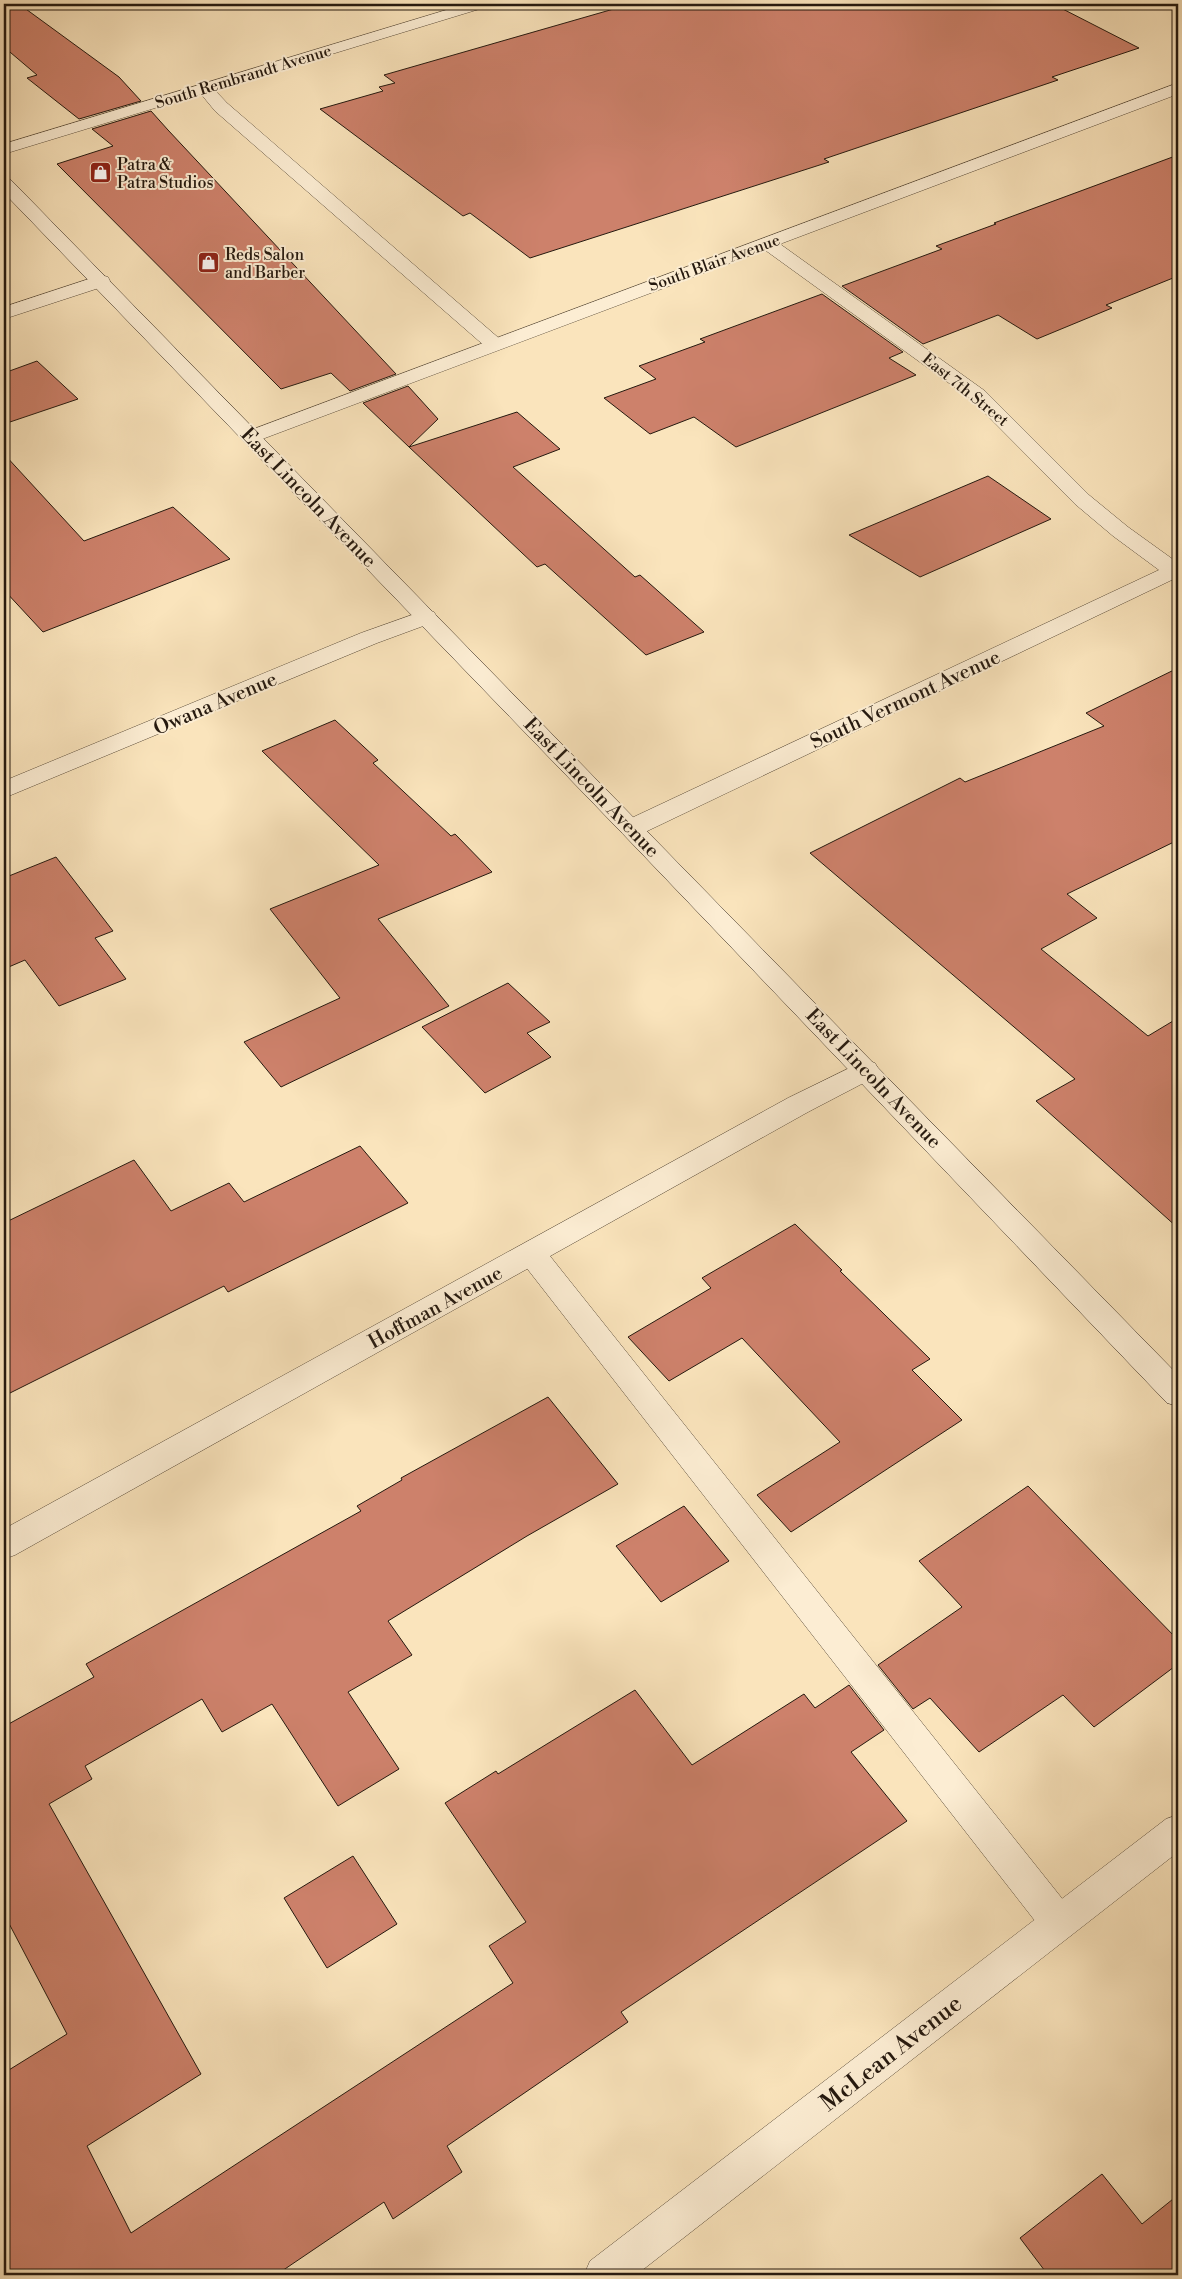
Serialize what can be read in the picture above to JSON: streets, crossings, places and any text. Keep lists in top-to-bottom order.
{
  "streets": {
    "street": [
      "South Rembrandt Avenue",
      "South Blair Avenue",
      "East 7th Street",
      "East Lincoln Avenue",
      "South Vermont Avenue",
      "Owana Avenue",
      "Hoffman Avenue",
      "McLean Avenue"
    ]
  },
  "crossings": [
    ["South Blair Avenue", "East 7th Street"],
    ["South Blair Avenue", "East Lincoln Avenue"],
    ["East 7th Street", "South Vermont Avenue"],
    ["East Lincoln Avenue", "South Vermont Avenue"],
    ["East Lincoln Avenue", "Owana Avenue"],
    ["East Lincoln Avenue", "Hoffman Avenue"]
  ],
  "places": {
    "shop": ["Patra & Patra Studios", "Reds Salon and Barber"]
  }
}
